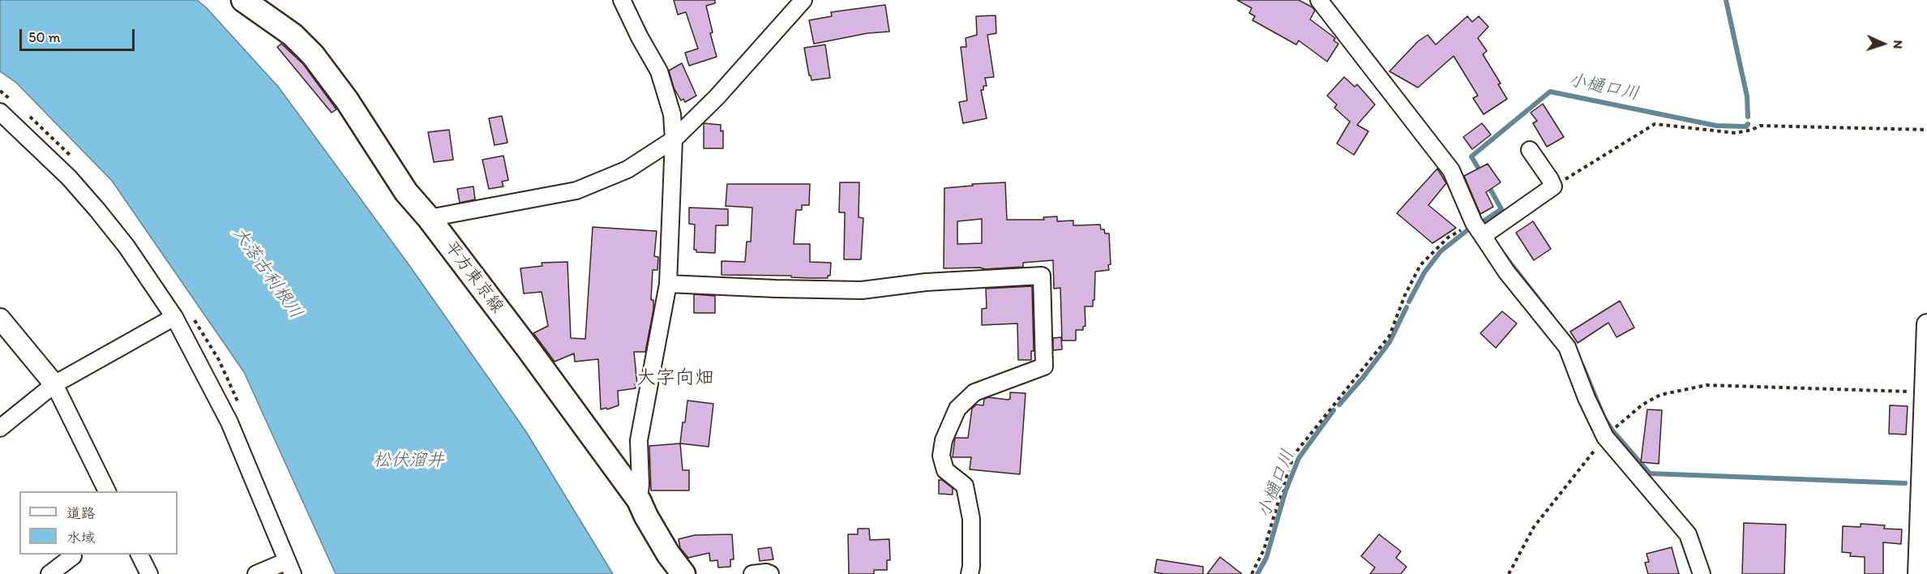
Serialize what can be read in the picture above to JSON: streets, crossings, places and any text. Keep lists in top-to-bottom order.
{
  "streets": {
    "main road": ["平方東京線"]
  },
  "districts": ["大字向畑"],
  "water": ["小樋口川", "大落古利根川", "松伏溜井"],
  "legend": ["道路", "水域"],
  "scale_bar": "50 m",
  "north": "right"
}
